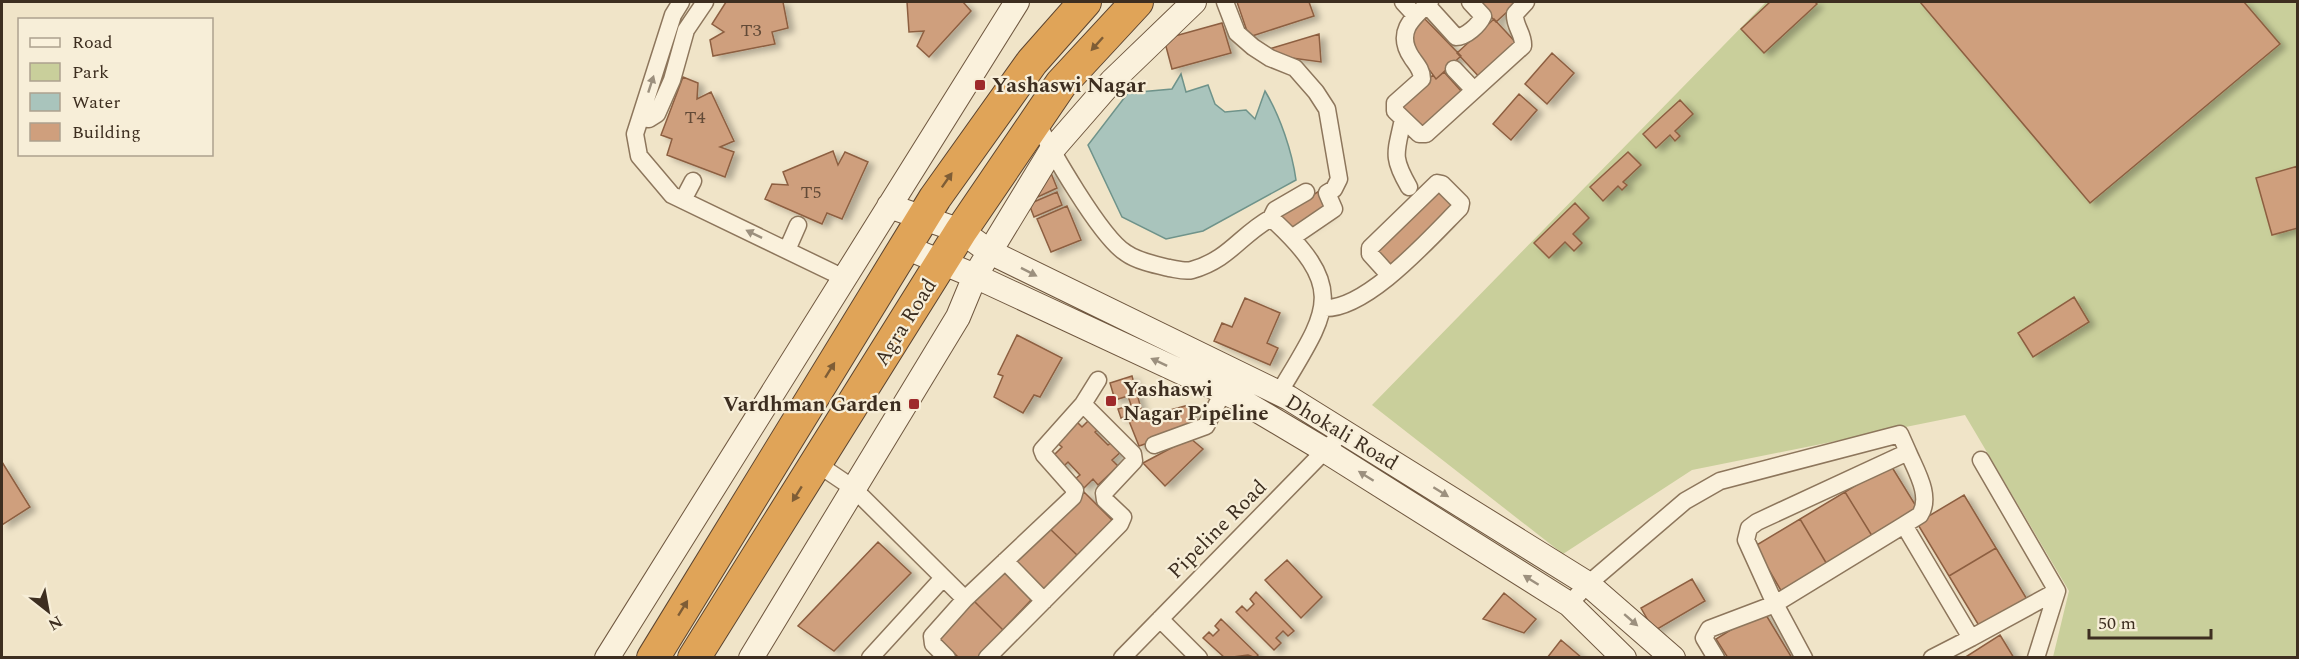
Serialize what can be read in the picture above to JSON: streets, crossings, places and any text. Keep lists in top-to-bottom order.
{
  "streets": {
    "highway": ["Agra Road"],
    "street": ["Dhokali Road", "Pipeline Road"]
  },
  "crossings": [
    ["Agra Road", "Dhokali Road"],
    ["Dhokali Road", "Pipeline Road"]
  ],
  "places": {
    "transit": ["Yashaswi Nagar", "Yashaswi Nagar Pipeline", "Vardhman Garden"]
  },
  "house_numbers": ["T3", "T4", "T5"],
  "legend": [
    "Road",
    "Park",
    "Water",
    "Building"
  ],
  "scale_bar": "50 m",
  "north": "bottom right"
}
